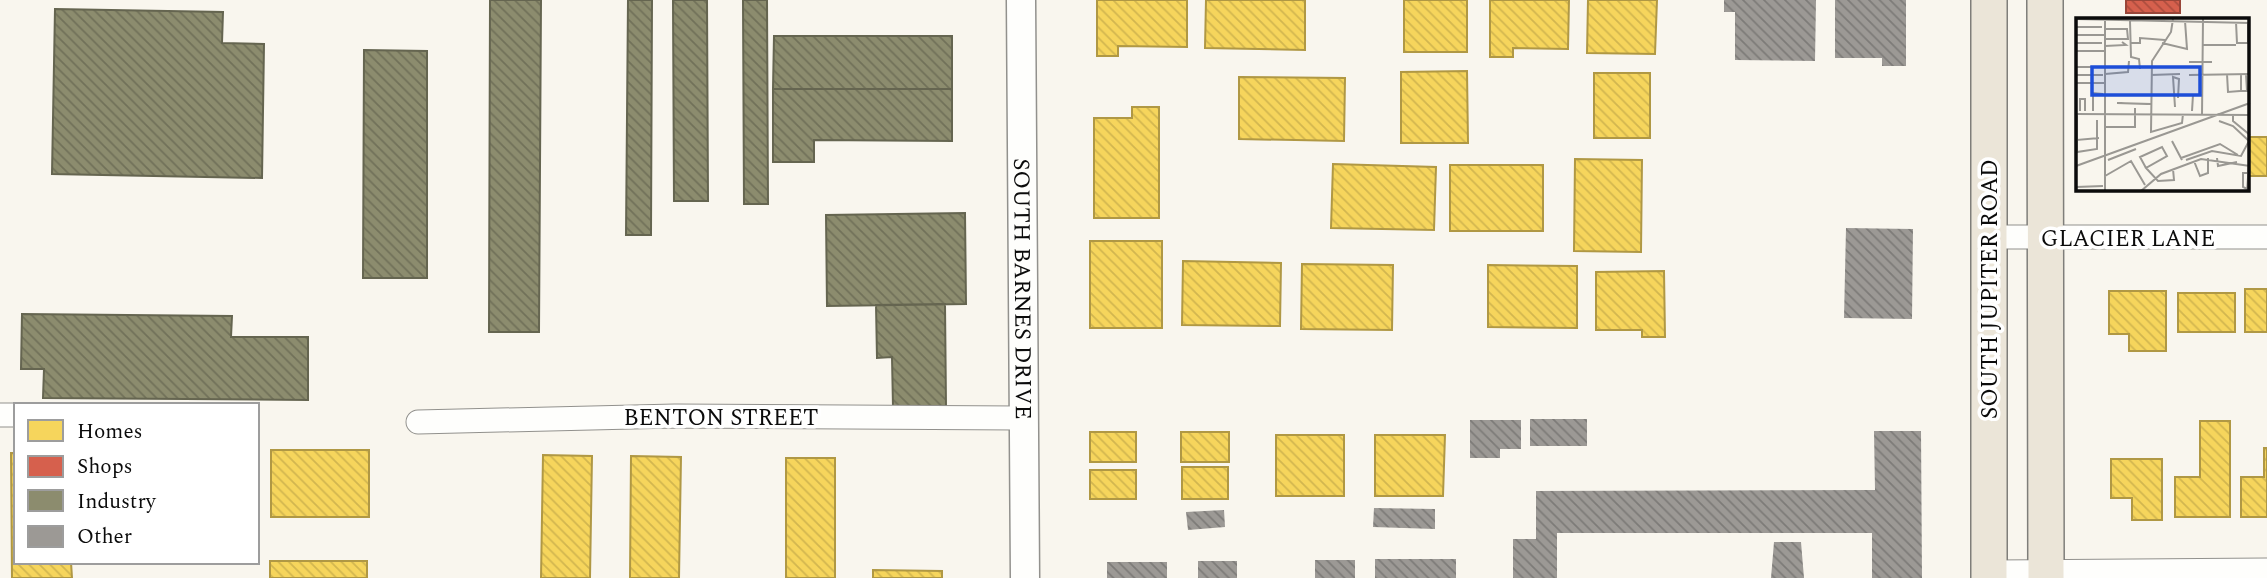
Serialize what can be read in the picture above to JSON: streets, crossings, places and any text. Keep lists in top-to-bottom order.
{
  "streets": {
    "main road": ["SOUTH JUPITER ROAD"],
    "street": ["GLACIER LANE", "SOUTH BARNES DRIVE", "BENTON STREET"]
  },
  "crossings": [
    ["GLACIER LANE", "SOUTH JUPITER ROAD"],
    ["SOUTH BARNES DRIVE", "BENTON STREET"]
  ],
  "legend": [
    "Homes",
    "Shops",
    "Industry",
    "Other"
  ]
}
